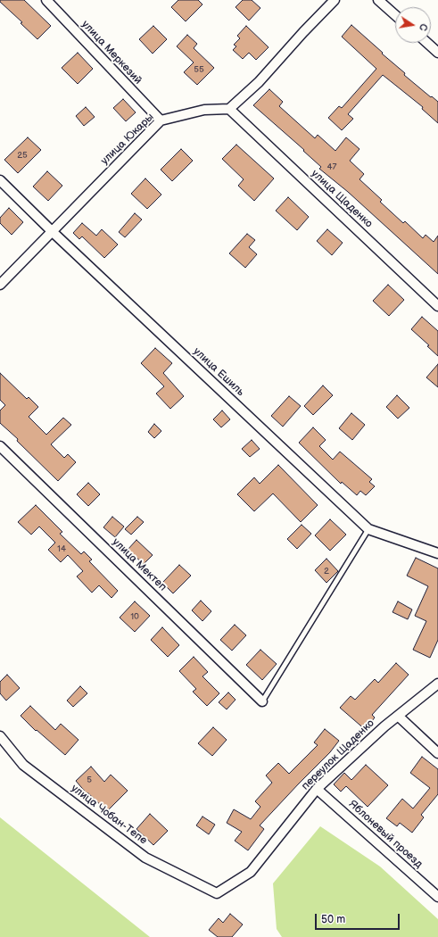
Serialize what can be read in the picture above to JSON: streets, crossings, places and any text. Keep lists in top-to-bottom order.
{
  "streets": {
    "street": [
      "улица Меркезий",
      "улица Юкары",
      "улица Щаденко",
      "улица Ешиль",
      "улица Мектеп",
      "переулок Щаденко",
      "улица Чобан-Тепе",
      "Яблоневый проезд"
    ]
  },
  "crossings": [
    ["улица Меркезий", "улица Юкары"],
    ["улица Юкары", "улица Щаденко"],
    ["улица Юкары", "улица Ешиль"],
    ["переулок Щаденко", "улица Чобан-Тепе"],
    ["переулок Щаденко", "Яблоневый проезд"]
  ],
  "house_numbers": [
    "55",
    "25",
    "47",
    "14",
    "2",
    "10",
    "5"
  ],
  "scale_bar": "50 m",
  "north": "right"
}
